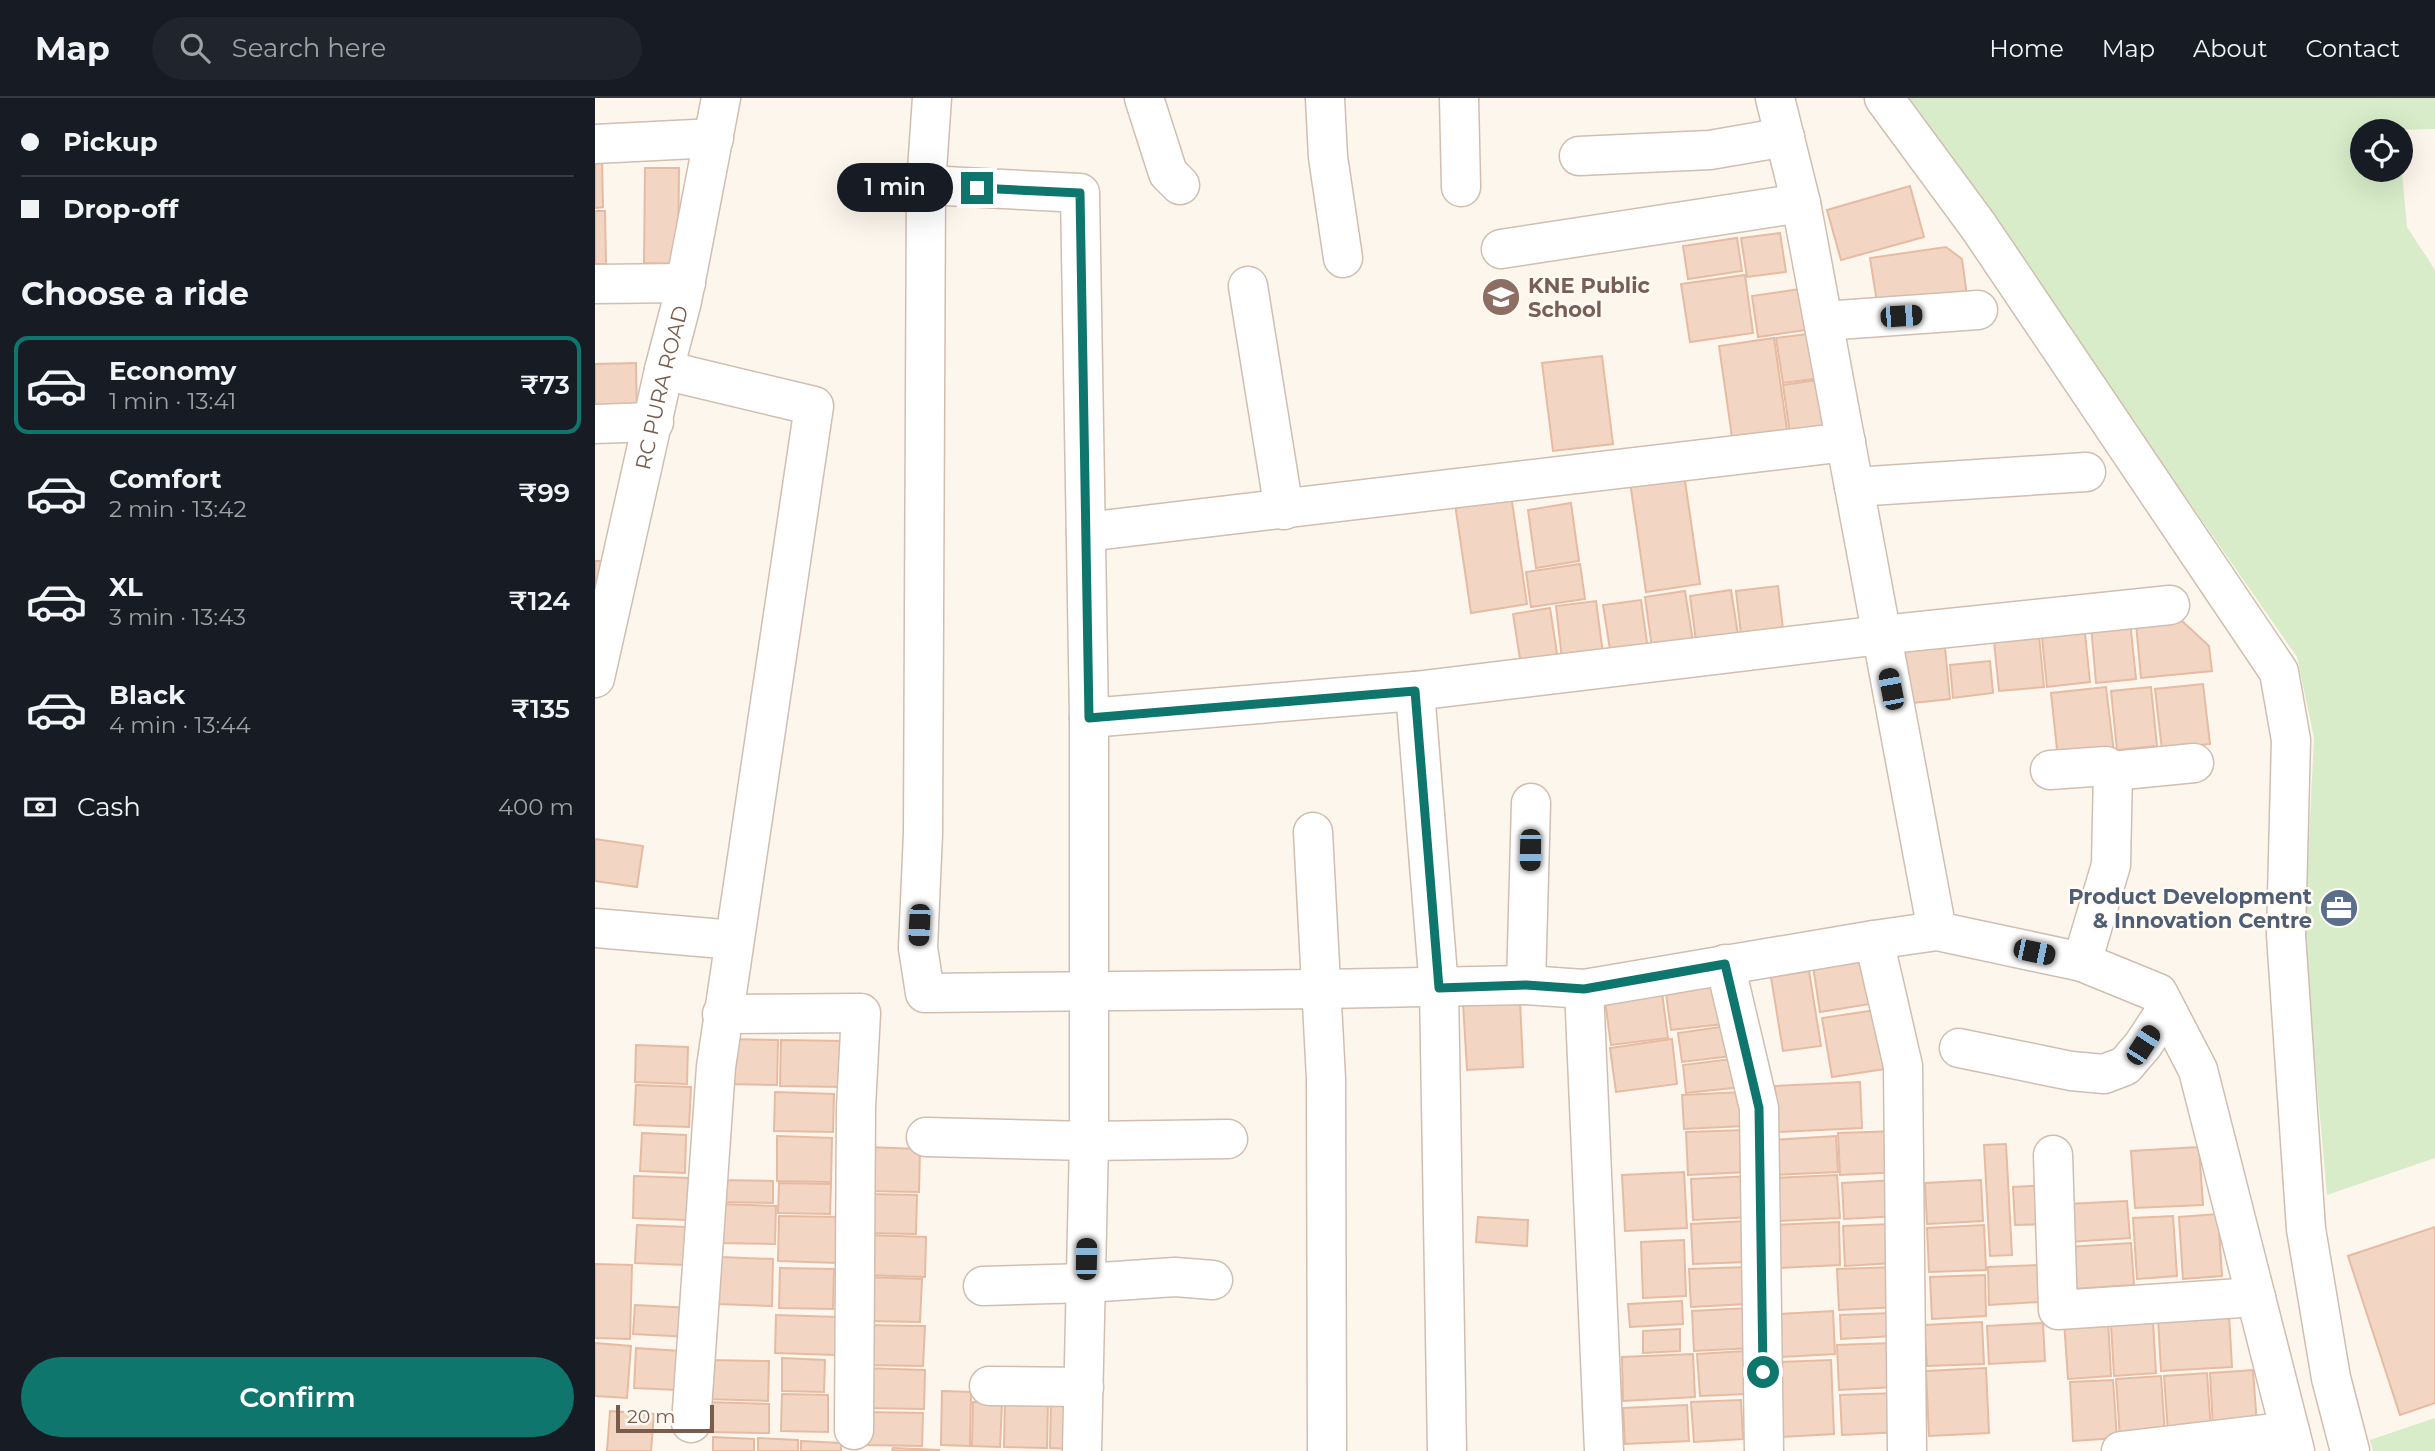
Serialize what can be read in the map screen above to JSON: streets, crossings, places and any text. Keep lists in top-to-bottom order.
{
  "streets": {
    "street": ["RC PURA ROAD"]
  },
  "places": {
    "school or university": ["KNE Public School"],
    "office": ["Product Development & Innovation Centre"]
  },
  "scale_bar": "20 m",
  "page": {
    "header": "Map",
    "search": "Search here",
    "nav": [
      "Home",
      "Map",
      "About",
      "Contact"
    ],
    "banner": ["Pickup", "Drop-off"],
    "bubble": "1 min",
    "heading": "Choose a ride",
    "list": [
      {
        "name": "Economy",
        "note": "1 min · 13:41",
        "value": "₹73"
      },
      {
        "name": "Comfort",
        "note": "2 min · 13:42",
        "value": "₹99"
      },
      {
        "name": "XL",
        "note": "3 min · 13:43",
        "value": "₹124"
      },
      {
        "name": "Black",
        "note": "4 min · 13:44",
        "value": "₹135"
      }
    ],
    "pay": ["Cash", "400 m"],
    "buttons": "Confirm",
    "scale": "20 m"
  }
}
